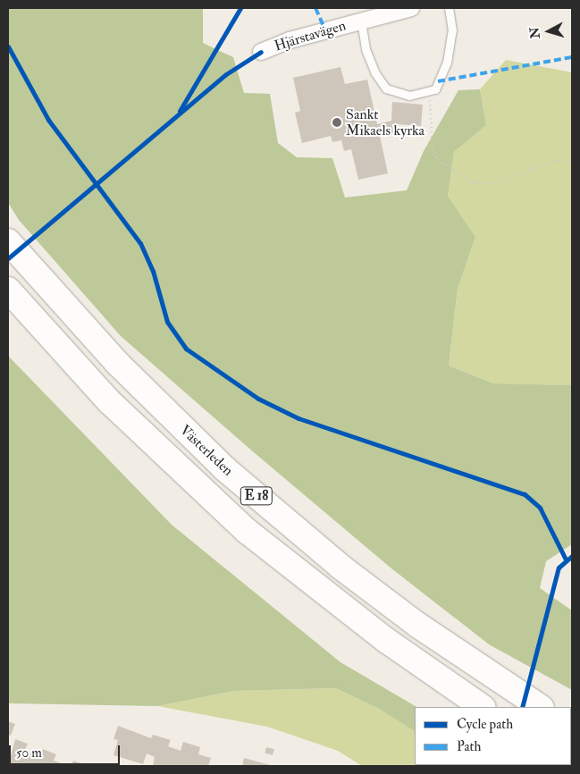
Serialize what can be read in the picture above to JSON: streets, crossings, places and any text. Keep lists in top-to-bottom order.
{
  "streets": {
    "highway": ["Västerleden", "E 18"],
    "street": ["Hjärstavägen"]
  },
  "places": ["Sankt Mikaels kyrka"],
  "legend": ["Cycle path", "Path"],
  "scale_bar": "50 m",
  "north": "left"
}
